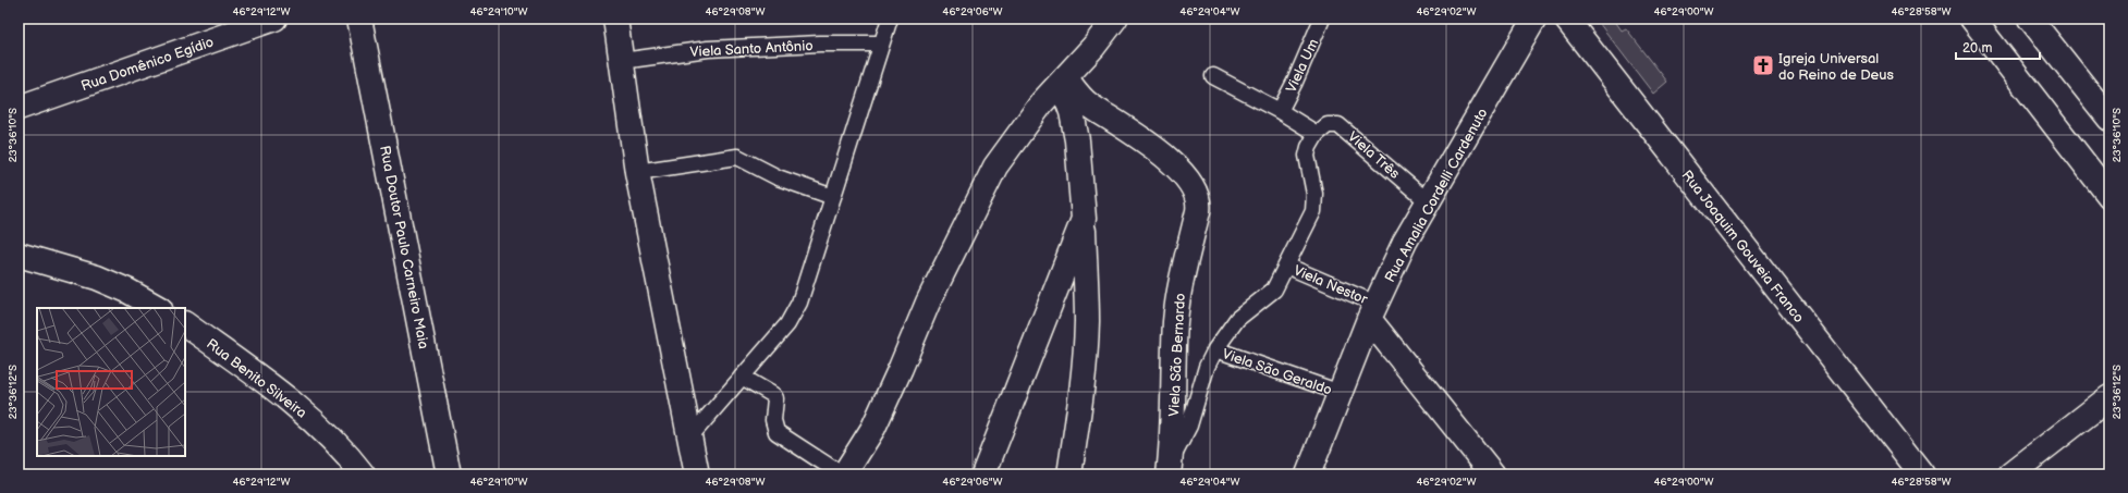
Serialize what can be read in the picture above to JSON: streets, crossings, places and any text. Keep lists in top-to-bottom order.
{
  "streets": {
    "street": [
      "Rua Domênico Egídio",
      "Rua Amalia Cordelli Cardenuto",
      "Rua Joaquim Gouveia Franco",
      "Rua Doutor Paulo Carneiro Maia",
      "Viela São Bernardo",
      "Rua Benito Silveira"
    ],
    "lane": [
      "Viela Santo Antônio",
      "Viela Um",
      "Viela Três",
      "Viela Nestor",
      "Viela São Geraldo"
    ]
  },
  "crossings": [
    ["Viela Três", "Rua Amalia Cordelli Cardenuto"],
    ["Viela Três", "Viela São Bernardo"],
    ["Rua Amalia Cordelli Cardenuto", "Viela Nestor"],
    ["Rua Amalia Cordelli Cardenuto", "Viela São Geraldo"],
    ["Viela Nestor", "Viela São Bernardo"],
    ["Viela São Bernardo", "Viela São Geraldo"]
  ],
  "places": {
    "church": ["Igreja Universal do Reino de Deus"]
  },
  "scale_bar": "20 m",
  "coordinates": [
    "46°29'12\"W",
    "46°29'10\"W",
    "46°29'08\"W",
    "46°29'06\"W",
    "46°29'04\"W",
    "46°29'02\"W",
    "46°29'00\"W",
    "46°28'58\"W",
    "23°36'10\"S",
    "23°36'12\"S"
  ]
}
